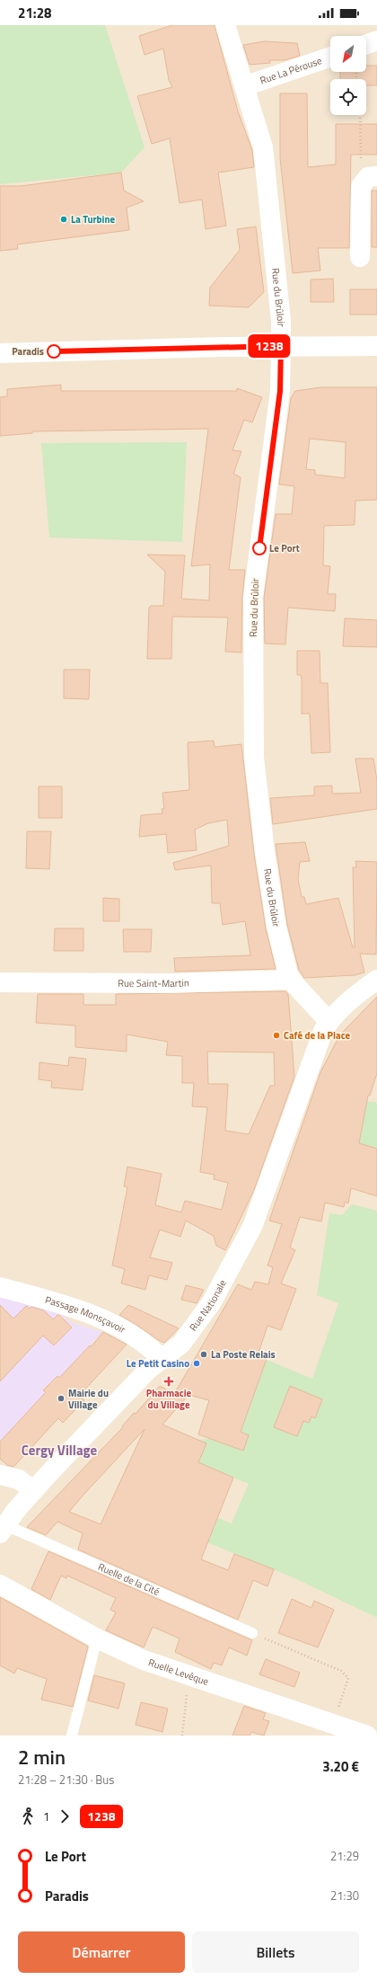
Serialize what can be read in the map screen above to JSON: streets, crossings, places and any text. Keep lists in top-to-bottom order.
{
  "streets": {
    "street": [
      "Rue La Pérouse",
      "Rue du Brûloir",
      "Rue Saint-Martin",
      "Rue Nationale",
      "Passage Monsçavoir",
      "Ruelle Levêque"
    ],
    "lane": ["Ruelle de la Cité"]
  },
  "crossings": [
    ["Rue La Pérouse", "Rue du Brûloir"],
    ["Rue du Brûloir", "Rue Saint-Martin"],
    ["Rue Nationale", "Passage Monsçavoir"],
    ["Rue Nationale", "Ruelle de la Cité"]
  ],
  "districts": ["Cergy Village"],
  "places": {
    "other": [
      "La Turbine",
      "Paradis",
      "Le Port",
      "Café de la Place",
      "La Poste Relais",
      "Le Petit Casino",
      "Mairie du Village"
    ],
    "health": ["Pharmacie du Village"]
  },
  "lines": ["bus line 1238"],
  "north": "bottom left",
  "page": {
    "status": "21:28",
    "on_map": "1238",
    "heading": ["2 min", "21:28 – 21:30 · Bus", "3.20 €"],
    "legs": ["1", "1238"],
    "list": [
      {
        "name": "Le Port",
        "value": "21:29"
      },
      {
        "name": "Paradis",
        "value": "21:30"
      }
    ],
    "buttons": ["Démarrer", "Billets"]
  }
}
